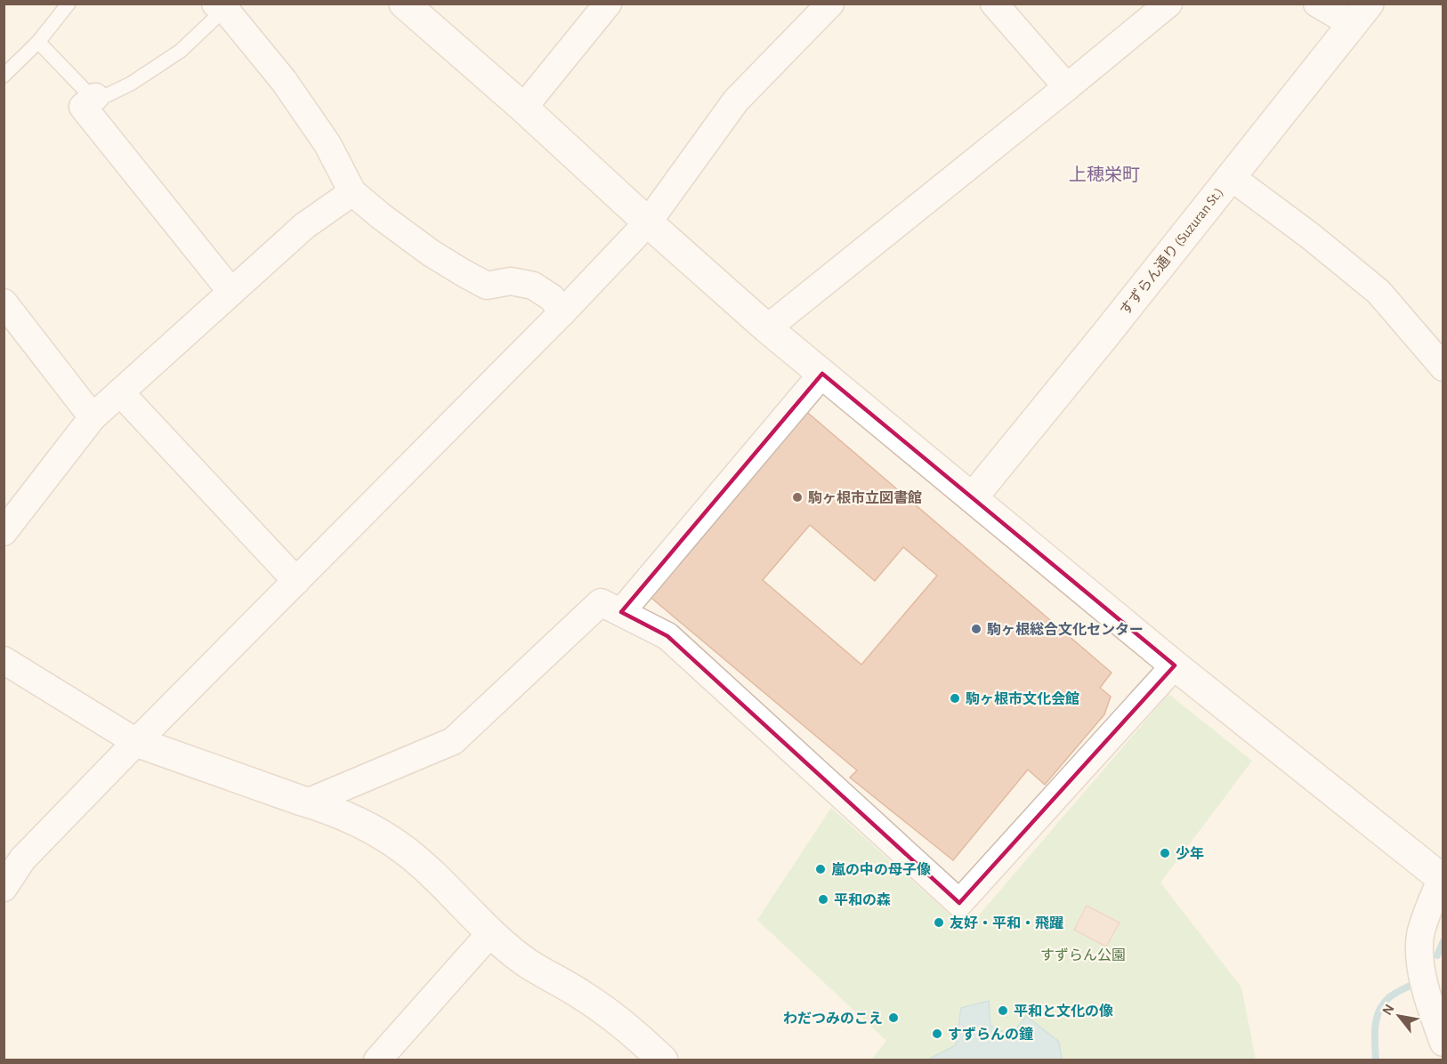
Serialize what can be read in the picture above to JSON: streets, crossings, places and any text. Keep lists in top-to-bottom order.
{
  "streets": {
    "street": ["すずらん通り (Suzuran St.)"]
  },
  "districts": ["上穂栄町"],
  "parks": ["すずらん公園"],
  "places": [
    "駒ヶ根市立図書館",
    "駒ヶ根総合文化センター",
    "駒ヶ根市文化会館",
    "少年",
    "嵐の中の母子像",
    "平和の森",
    "友好・平和・飛躍",
    "平和と文化の像",
    "わだつみのこえ",
    "すずらんの鐘"
  ],
  "north": "top left"
}
